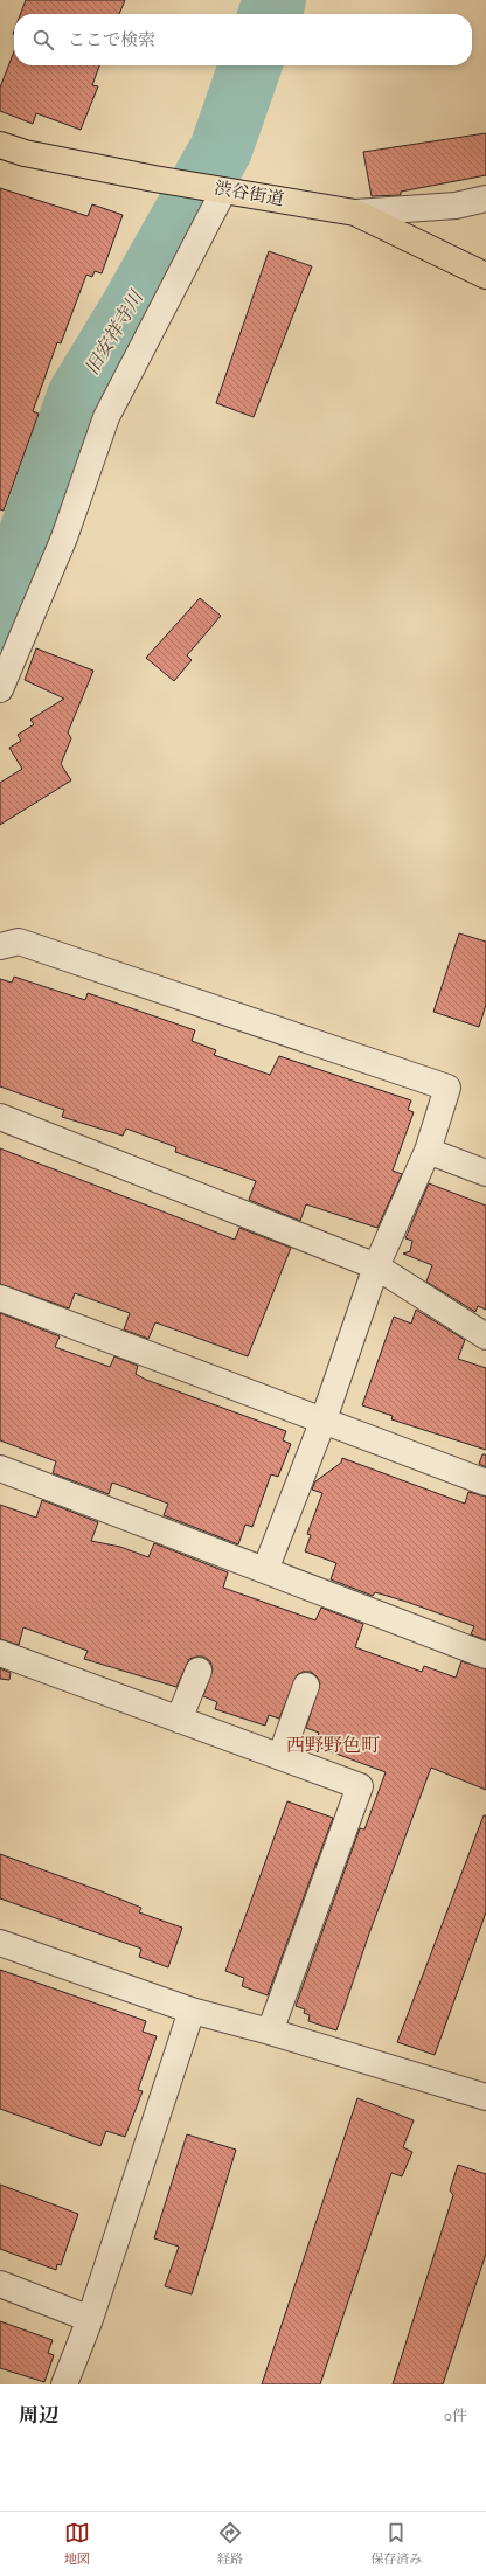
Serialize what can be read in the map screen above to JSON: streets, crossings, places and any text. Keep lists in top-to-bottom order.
{
  "streets": {
    "main road": ["渋谷街道"]
  },
  "districts": ["西野野色町"],
  "water": ["旧安祥寺川"],
  "page": {
    "search": "ここで検索",
    "heading": ["周辺", "0件"],
    "nav": ["地図", "経路", "保存済み"]
  }
}
